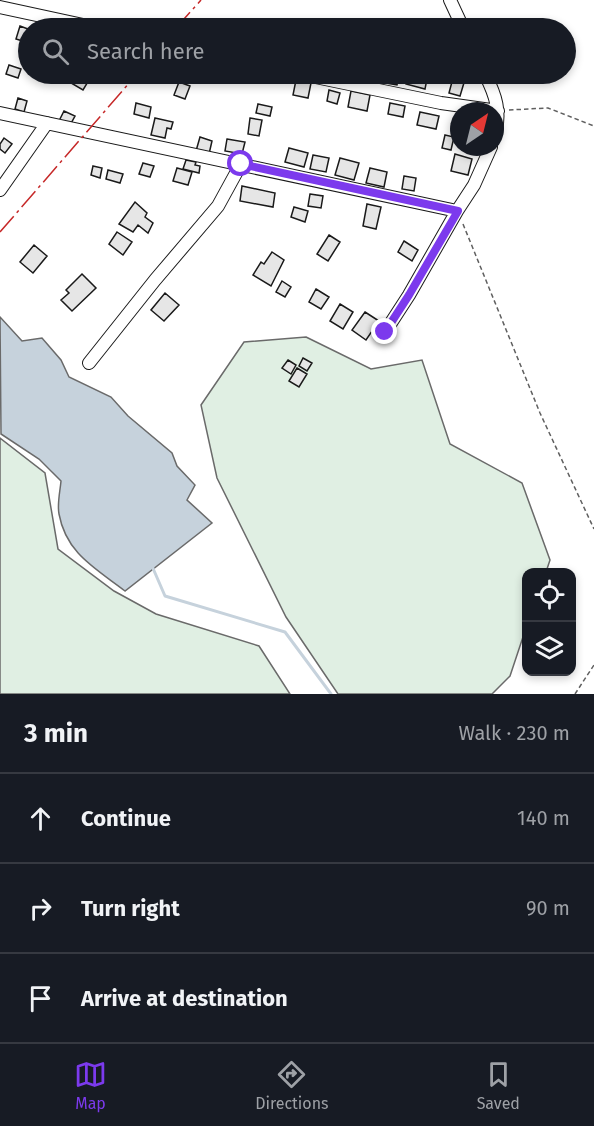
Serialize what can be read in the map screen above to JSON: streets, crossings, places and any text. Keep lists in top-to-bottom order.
{
  "north": "top right",
  "page": {
    "search": "Search here",
    "heading": ["3 min", "Walk · 230 m"],
    "list": [
      ["Continue", "140 m"],
      ["Turn right", "90 m"],
      "Arrive at destination"
    ],
    "nav": ["Map", "Directions", "Saved"]
  }
}
